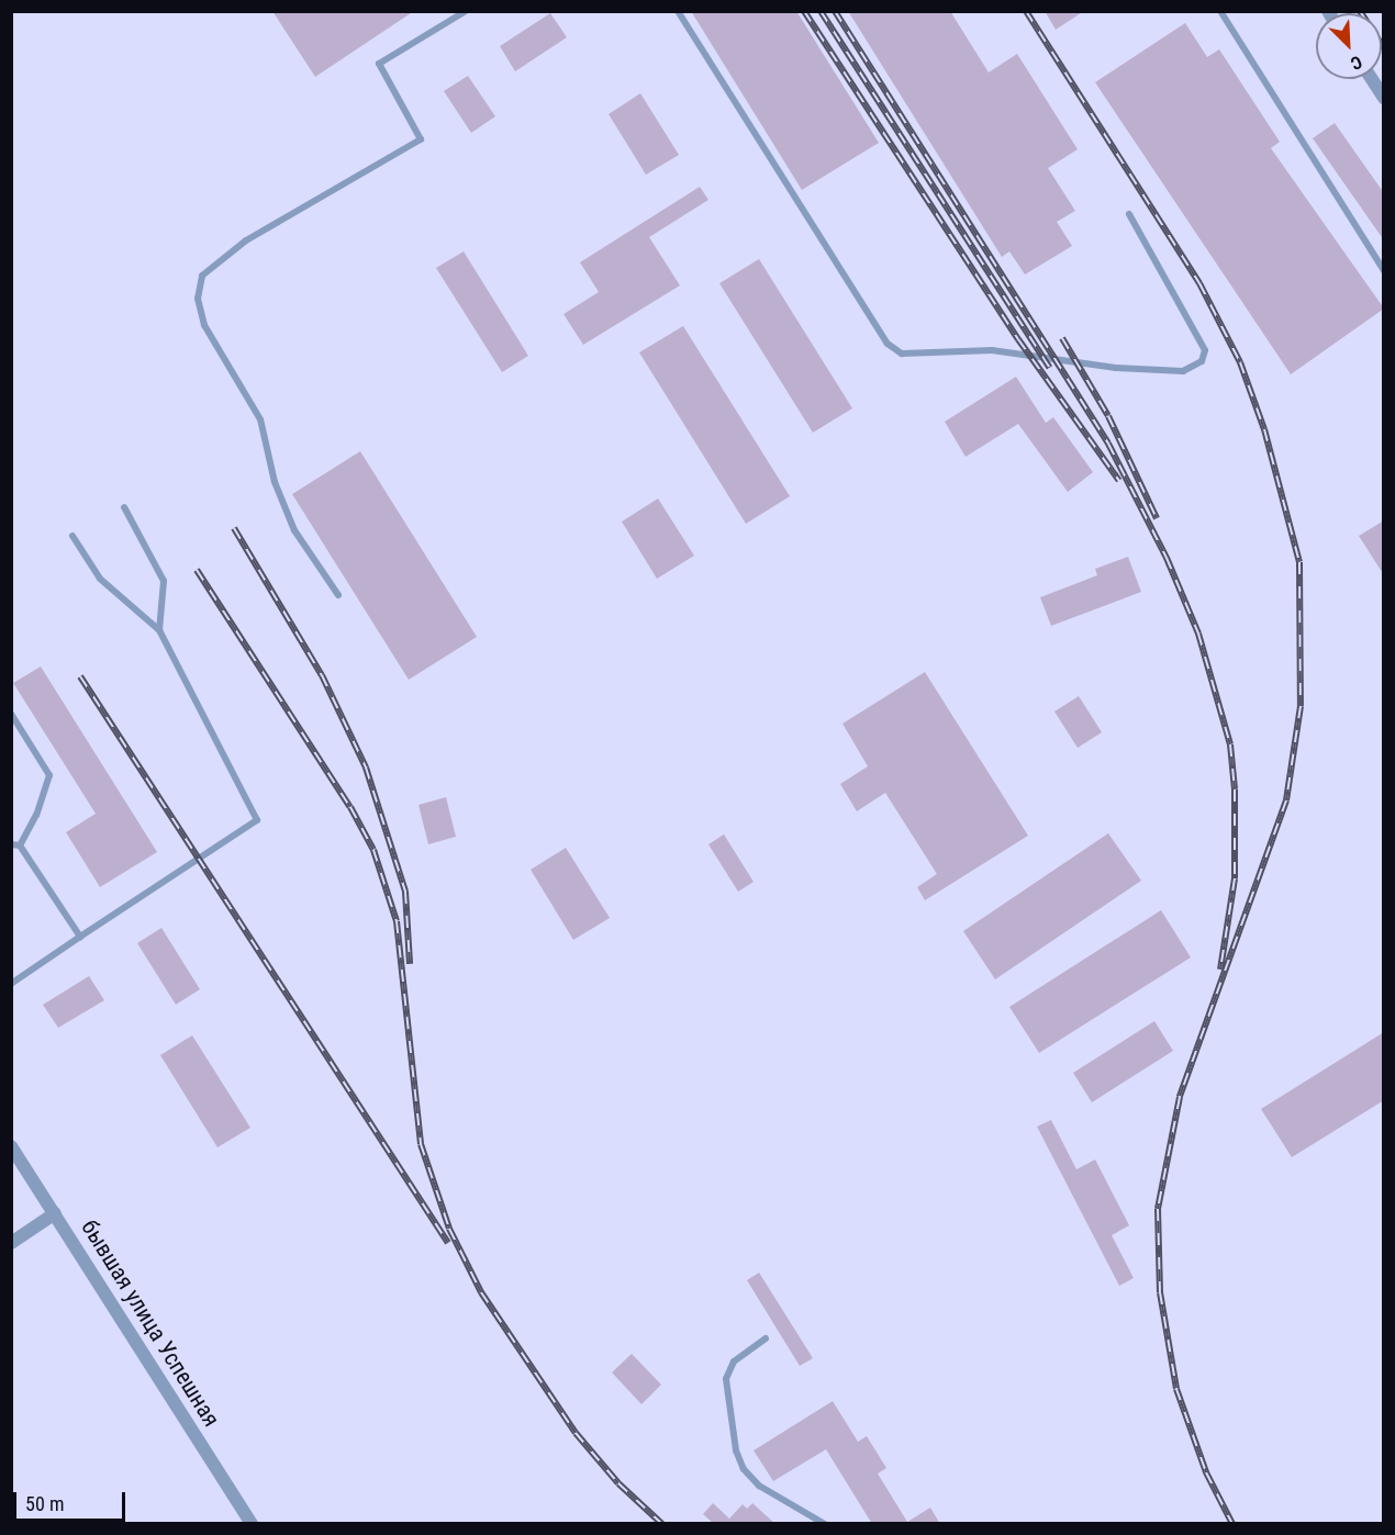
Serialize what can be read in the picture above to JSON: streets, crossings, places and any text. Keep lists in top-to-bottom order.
{
  "streets": {
    "street": ["бывшая улица Успешная"]
  },
  "scale_bar": "50 m",
  "north": "bottom right"
}
